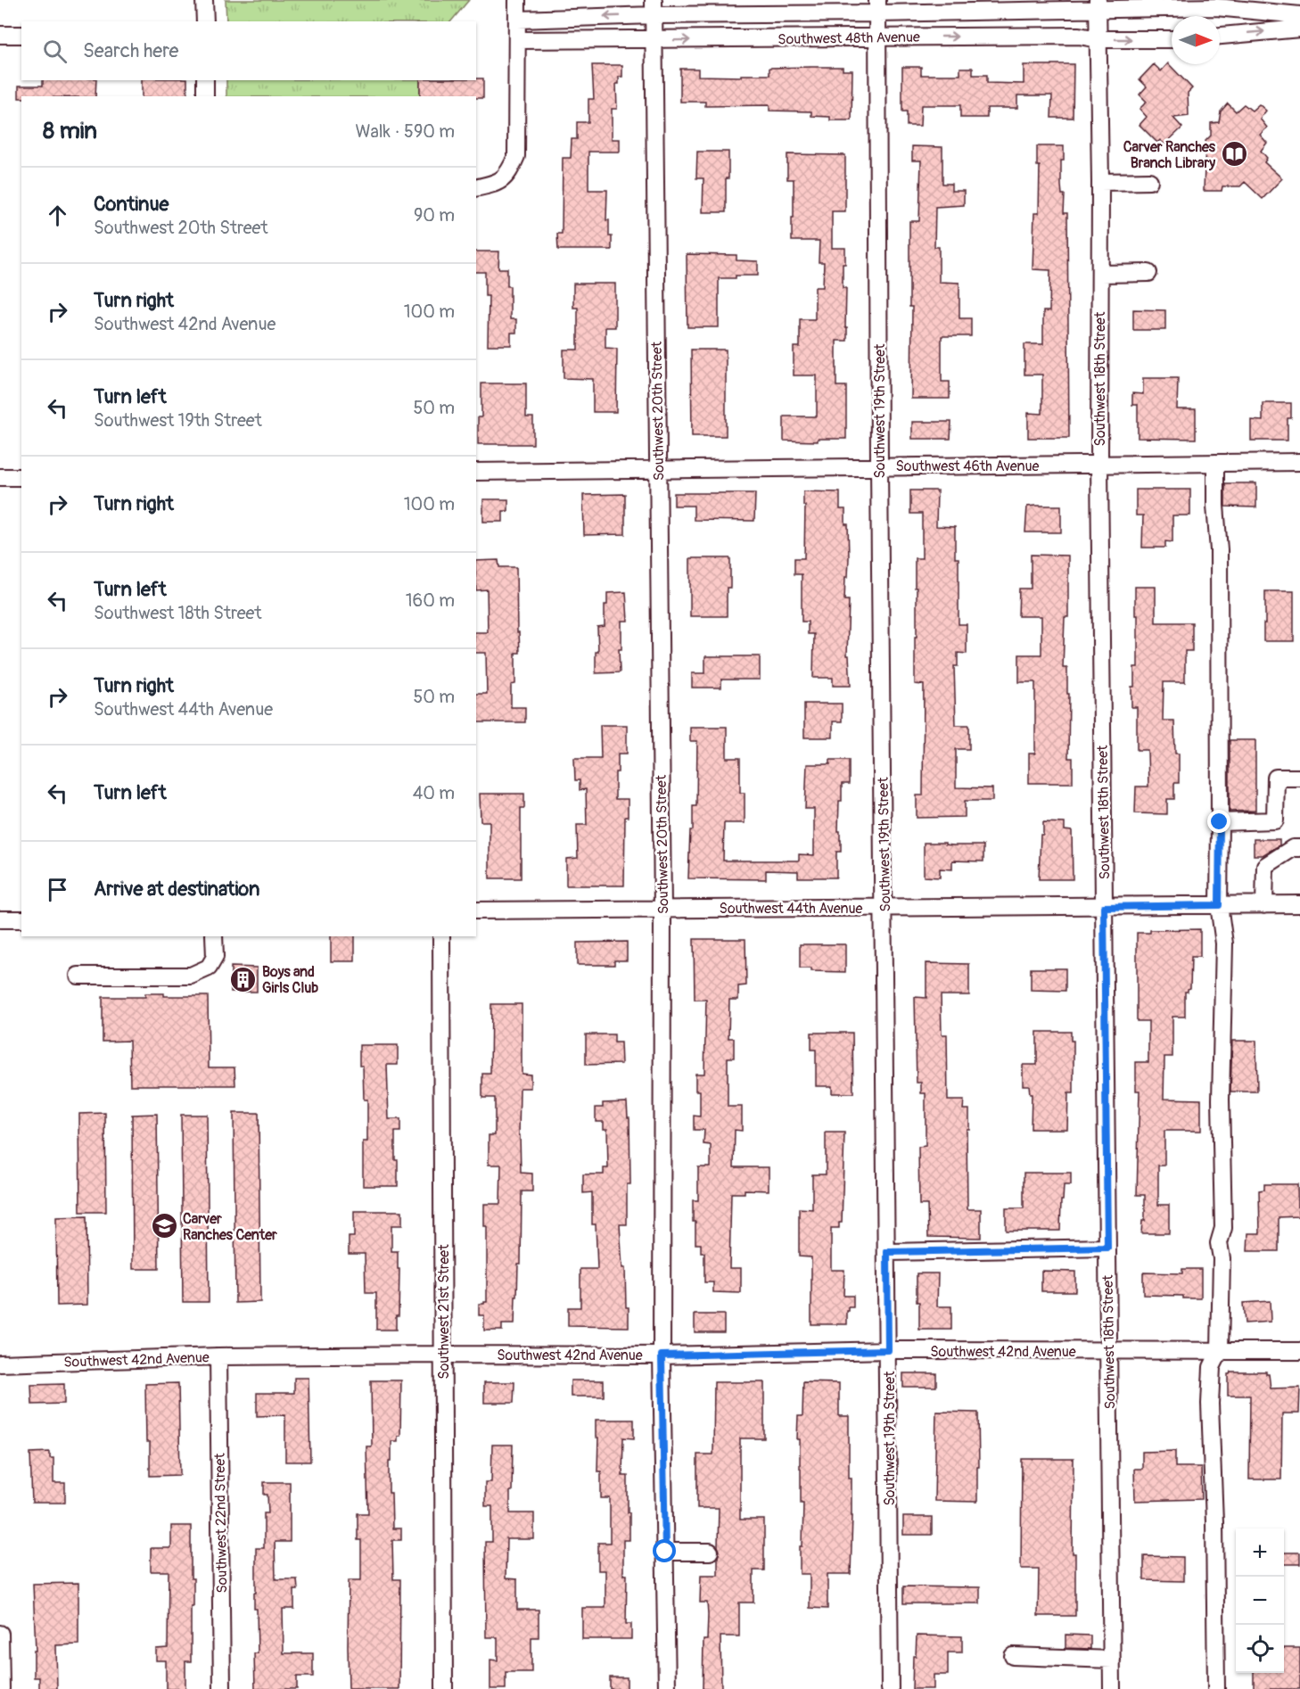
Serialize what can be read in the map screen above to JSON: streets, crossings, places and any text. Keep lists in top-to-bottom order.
{
  "streets": {
    "street": [
      "Southwest 48th Avenue",
      "Southwest 18th Street",
      "Southwest 20th Street",
      "Southwest 19th Street",
      "Southwest 46th Avenue",
      "Southwest 44th Avenue",
      "Southwest 21st Street",
      "Southwest 42nd Avenue",
      "Southwest 22nd Street"
    ]
  },
  "crossings": [
    ["Southwest 48th Avenue", "Southwest 18th Street"],
    ["Southwest 48th Avenue", "Southwest 20th Street"],
    ["Southwest 48th Avenue", "Southwest 19th Street"],
    ["Southwest 18th Street", "Southwest 46th Avenue"],
    ["Southwest 18th Street", "Southwest 44th Avenue"],
    ["Southwest 18th Street", "Southwest 42nd Avenue"],
    ["Southwest 20th Street", "Southwest 46th Avenue"],
    ["Southwest 20th Street", "Southwest 44th Avenue"],
    ["Southwest 20th Street", "Southwest 42nd Avenue"],
    ["Southwest 19th Street", "Southwest 46th Avenue"],
    ["Southwest 19th Street", "Southwest 44th Avenue"],
    ["Southwest 19th Street", "Southwest 42nd Avenue"],
    ["Southwest 21st Street", "Southwest 42nd Avenue"],
    ["Southwest 42nd Avenue", "Southwest 22nd Street"]
  ],
  "places": {
    "library": ["Carver Ranches Branch Library"],
    "building": ["Boys and Girls Club"],
    "school or university": ["Carver Ranches Center"]
  },
  "north": "right",
  "page": {
    "search": "Search here",
    "heading": ["8 min", "Walk · 590 m"],
    "list": [
      ["Continue", "Southwest 20th Street", "90 m"],
      ["Turn right", "Southwest 42nd Avenue", "100 m"],
      ["Turn left", "Southwest 19th Street", "50 m"],
      ["Turn right", "100 m"],
      ["Turn left", "Southwest 18th Street", "160 m"],
      ["Turn right", "Southwest 44th Avenue", "50 m"],
      ["Turn left", "40 m"],
      "Arrive at destination"
    ],
    "map_buttons": ["+", "−"]
  }
}
